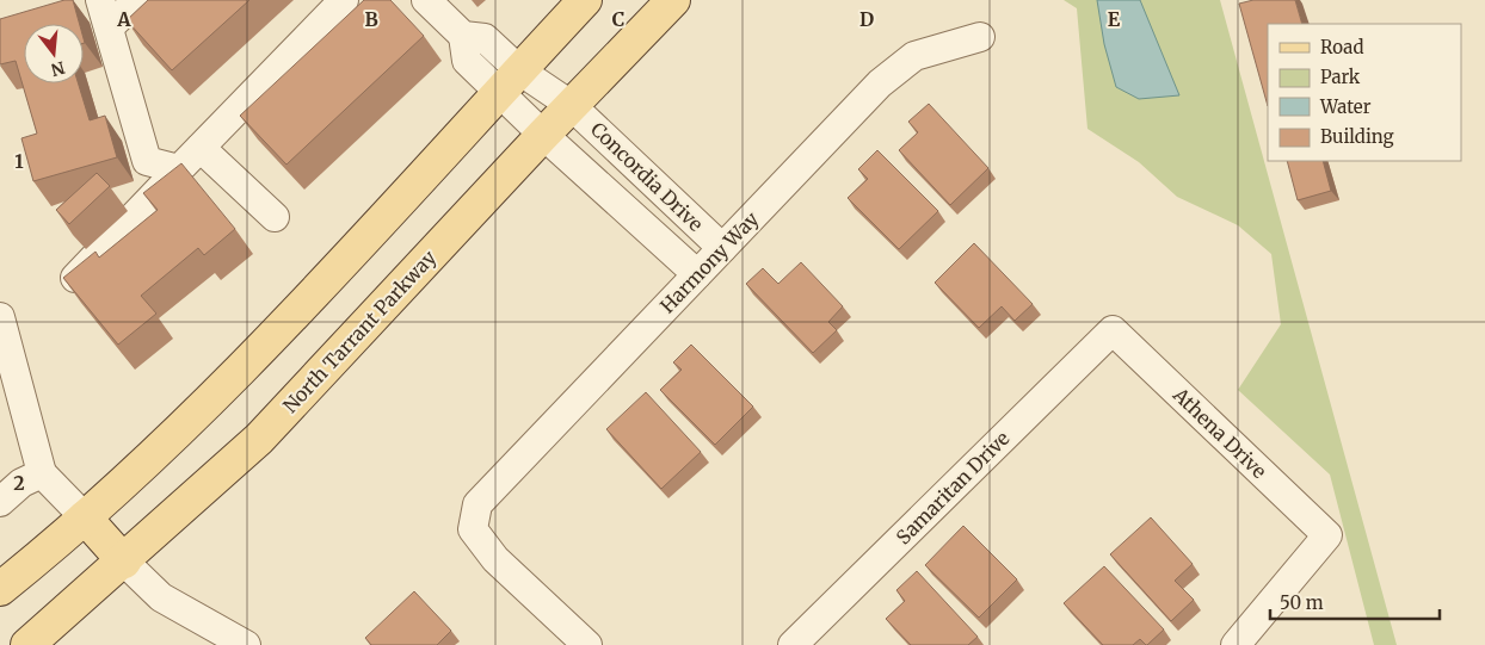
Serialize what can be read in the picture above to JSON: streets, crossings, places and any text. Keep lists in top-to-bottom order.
{
  "streets": {
    "main road": ["North Tarrant Parkway"],
    "street": [
      "Concordia Drive",
      "Harmony Way",
      "Athena Drive",
      "Samaritan Drive"
    ]
  },
  "crossings": [
    ["Concordia Drive", "Harmony Way"],
    ["Concordia Drive", "North Tarrant Parkway"],
    ["Athena Drive", "Samaritan Drive"]
  ],
  "legend": [
    "Road",
    "Park",
    "Water",
    "Building"
  ],
  "scale_bar": "50 m",
  "north": "bottom",
  "grid": {
    "columns": [
      "A",
      "B",
      "C",
      "D",
      "E"
    ],
    "rows": ["1", "2"]
  }
}
